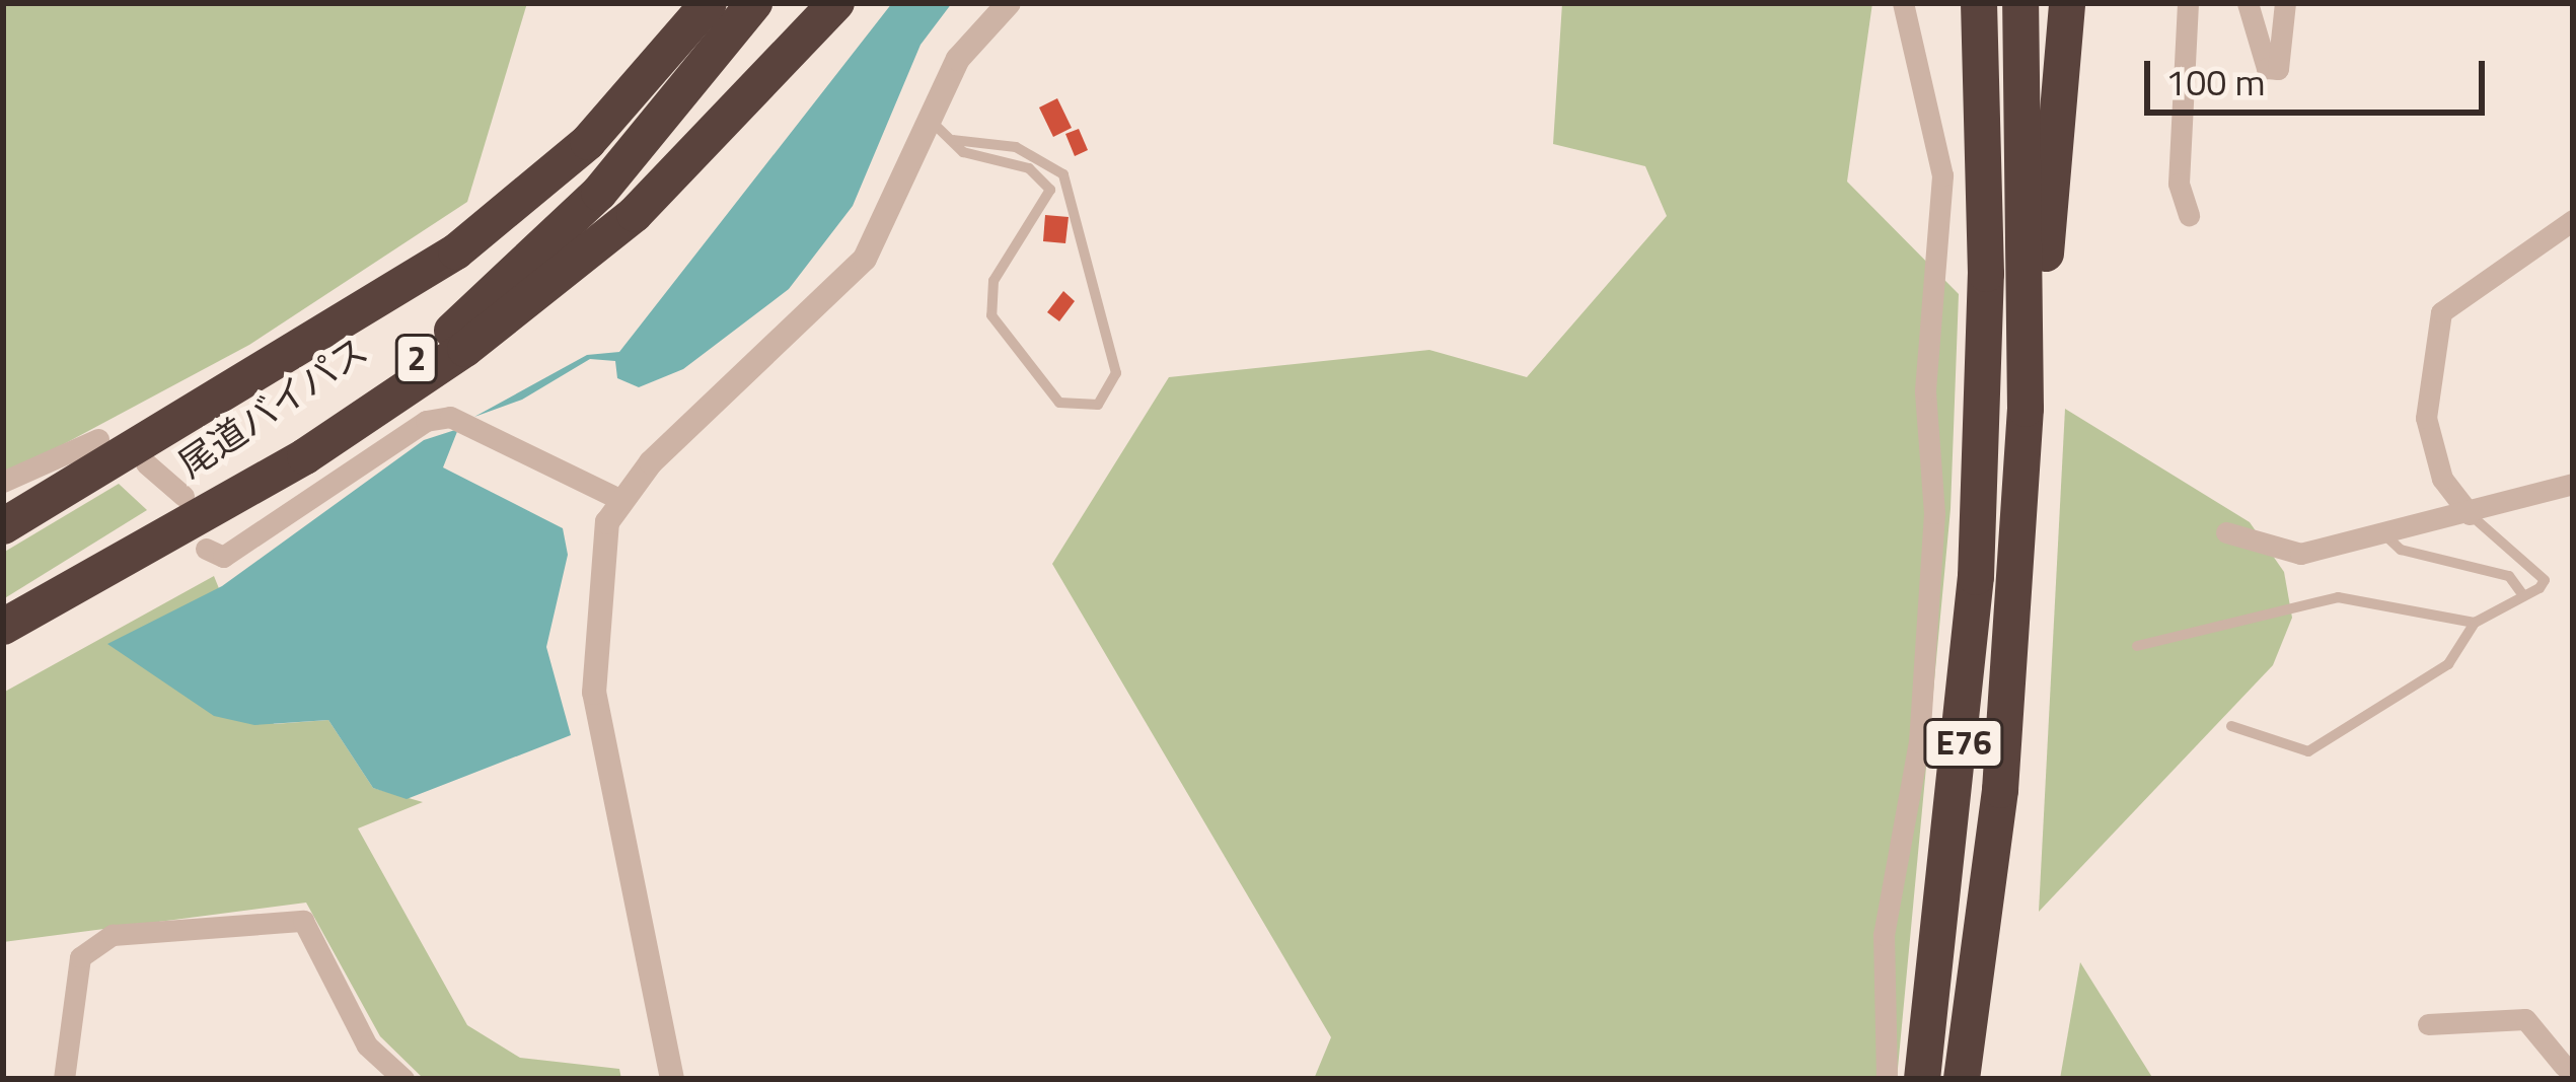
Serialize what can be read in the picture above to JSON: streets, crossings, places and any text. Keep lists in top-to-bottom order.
{
  "streets": {
    "highway": ["2", "尾道バイパス", "E76"]
  },
  "scale_bar": "100 m"
}
